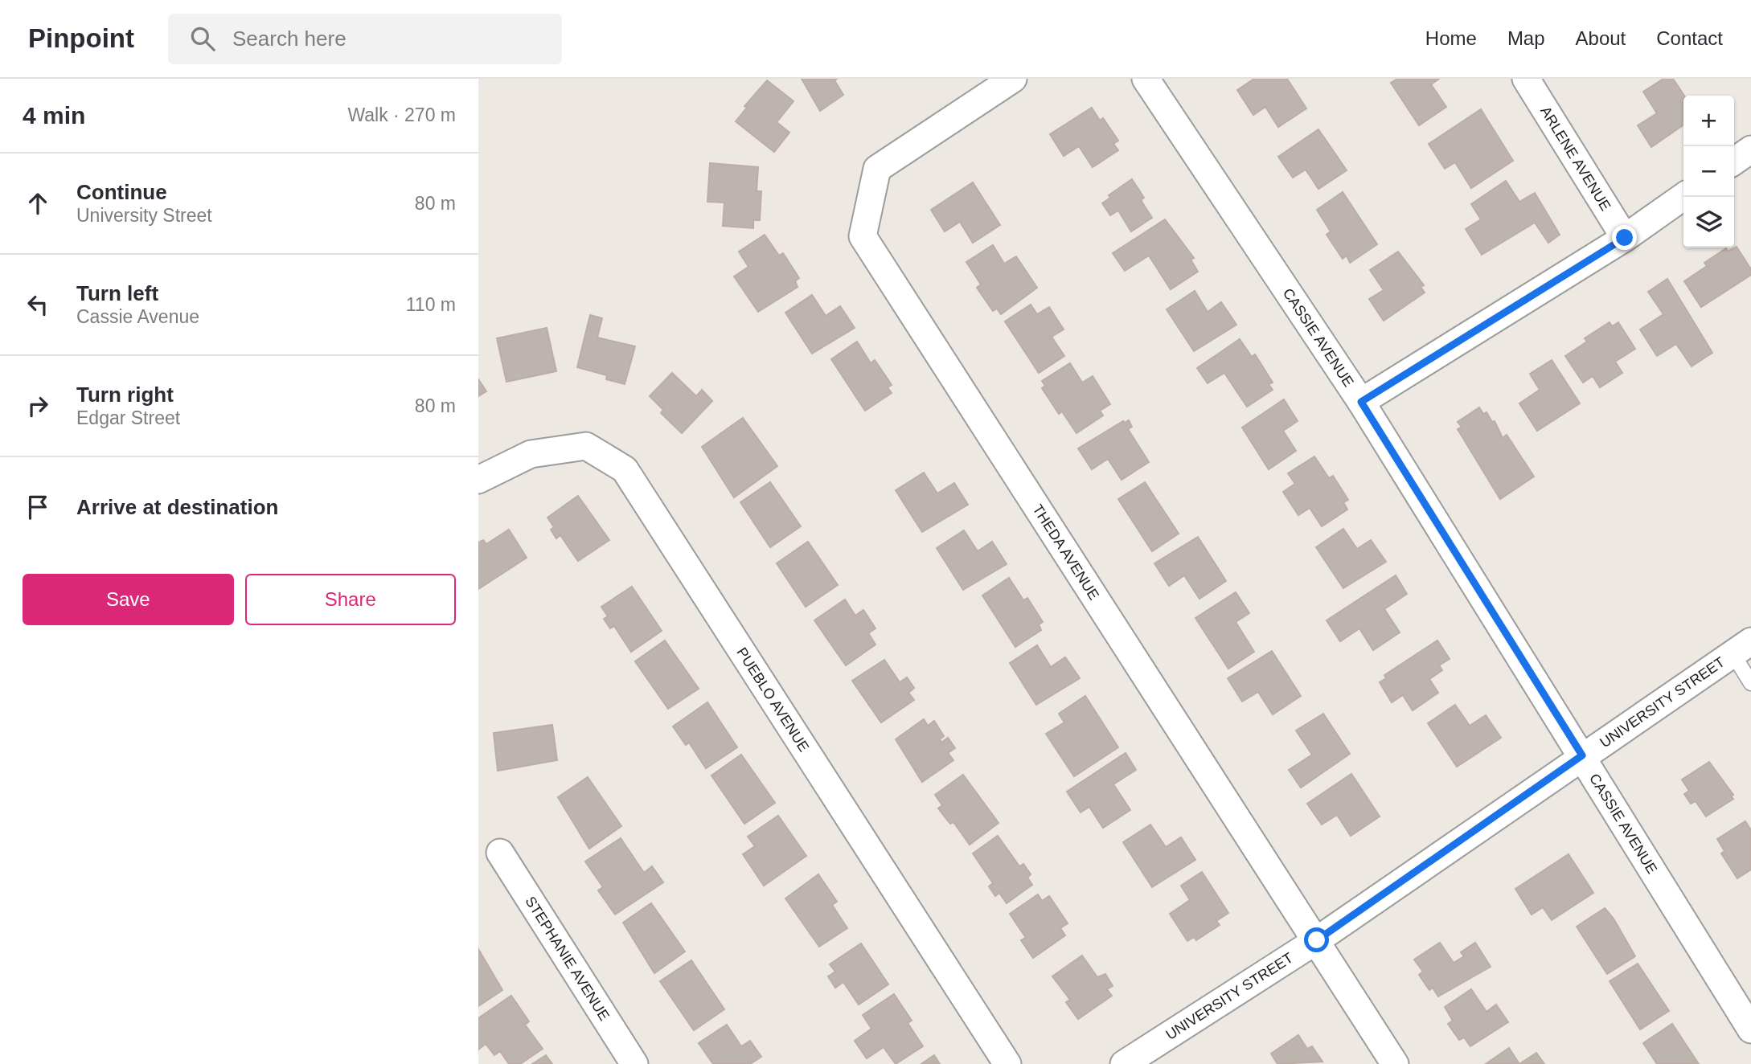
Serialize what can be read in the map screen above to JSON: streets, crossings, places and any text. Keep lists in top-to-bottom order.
{
  "streets": {
    "street": [
      "ARLENE AVENUE",
      "CASSIE AVENUE",
      "THEDA AVENUE",
      "PUEBLO AVENUE",
      "UNIVERSITY STREET",
      "STEPHANIE AVENUE"
    ]
  },
  "crossings": [
    ["CASSIE AVENUE", "UNIVERSITY STREET"],
    ["THEDA AVENUE", "UNIVERSITY STREET"]
  ],
  "page": {
    "header": "Pinpoint",
    "search": "Search here",
    "nav": [
      "Home",
      "Map",
      "About",
      "Contact"
    ],
    "heading": ["4 min", "Walk · 270 m"],
    "map_buttons": ["+", "−"],
    "list": [
      ["Continue", "University Street", "80 m"],
      ["Turn left", "Cassie Avenue", "110 m"],
      ["Turn right", "Edgar Street", "80 m"],
      "Arrive at destination"
    ],
    "buttons": ["Save", "Share"]
  }
}
